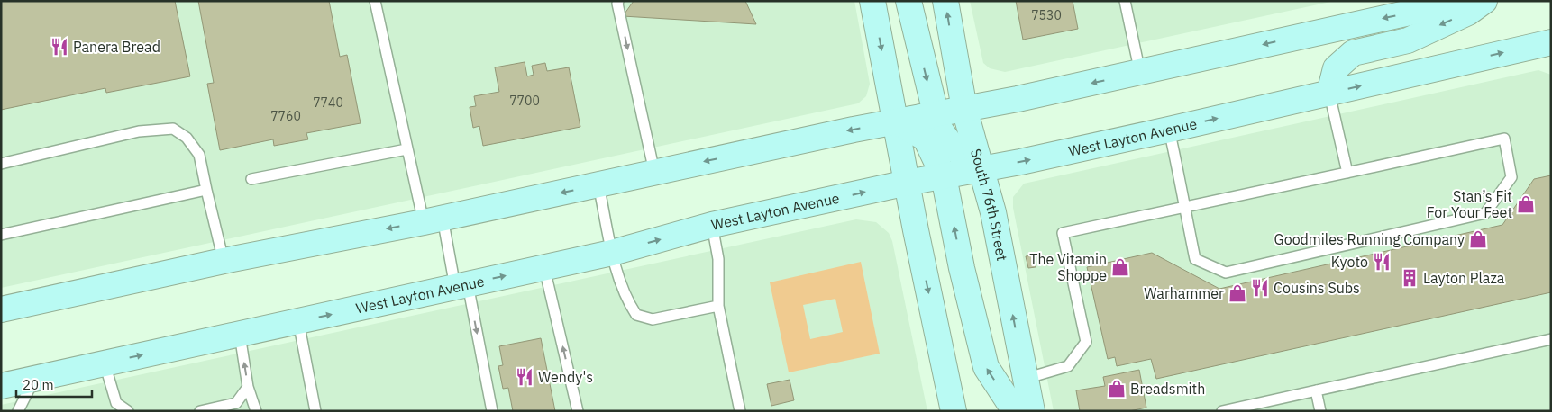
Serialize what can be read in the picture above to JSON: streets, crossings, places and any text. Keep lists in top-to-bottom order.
{
  "streets": {
    "main road": ["West Layton Avenue", "South 76th Street"]
  },
  "crossings": [
    ["West Layton Avenue", "South 76th Street"]
  ],
  "places": {
    "restaurant": [
      "Panera Bread",
      "Kyoto",
      "Cousins Subs",
      "Wendy's"
    ],
    "shop": [
      "Stan’s Fit For Your Feet",
      "Goodmiles Running Company",
      "The Vitamin Shoppe",
      "Warhammer",
      "Breadsmith"
    ],
    "building": ["Layton Plaza"]
  },
  "house_numbers": [
    "7530",
    "7700",
    "7740",
    "7760"
  ],
  "scale_bar": "20 m"
}
